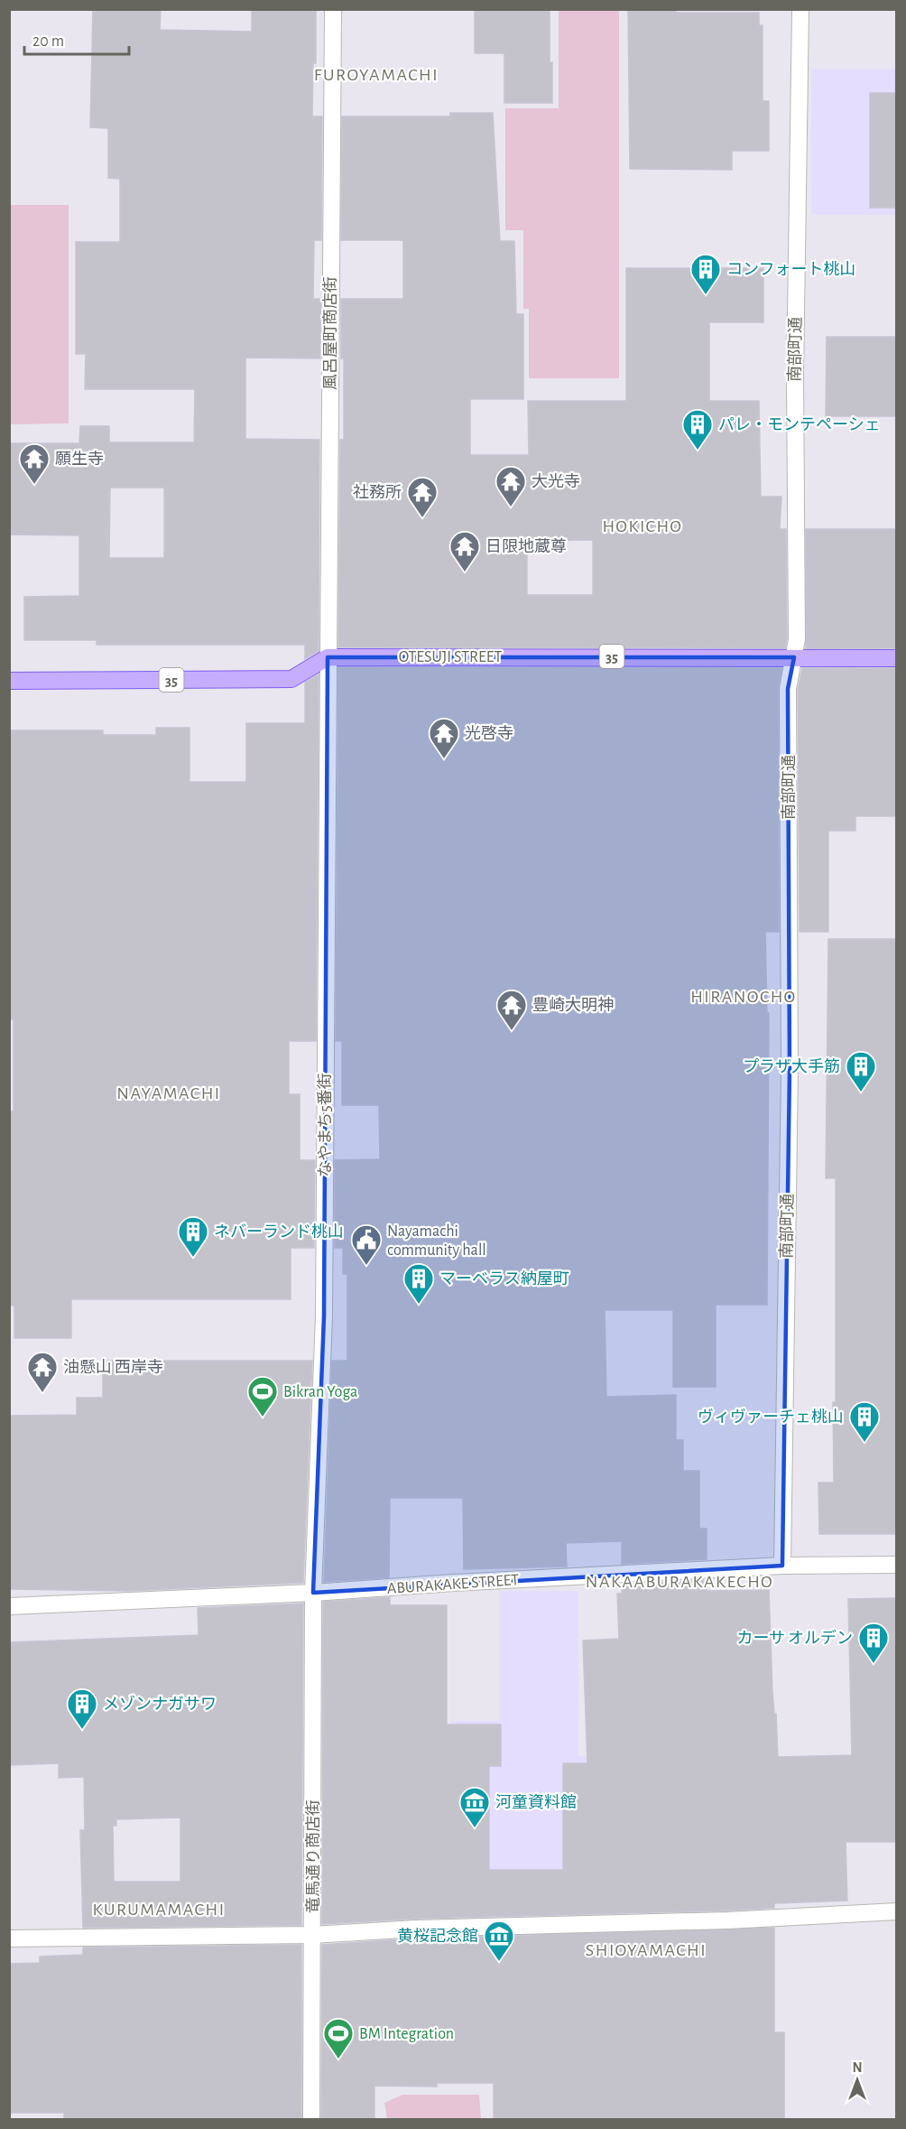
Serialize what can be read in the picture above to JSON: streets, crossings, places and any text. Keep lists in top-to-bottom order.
{
  "streets": {
    "main road": ["OTESUJI STREET", "35"],
    "street": [
      "風呂屋町商店街",
      "南部町通",
      "なやまち5番街",
      "ABURAKAKE STREET",
      "竜馬通り商店街"
    ]
  },
  "crossings": [
    ["風呂屋町商店街", "OTESUJI STREET"],
    ["風呂屋町商店街", "35"],
    ["風呂屋町商店街", "なやまち5番街"],
    ["南部町通", "OTESUJI STREET"],
    ["南部町通", "ABURAKAKE STREET"],
    ["OTESUJI STREET", "35"],
    ["OTESUJI STREET", "なやまち5番街"],
    ["35", "なやまち5番街"],
    ["なやまち5番街", "ABURAKAKE STREET"],
    ["なやまち5番街", "竜馬通り商店街"],
    ["ABURAKAKE STREET", "竜馬通り商店街"]
  ],
  "districts": [
    "FUROYAMACHI",
    "HOKICHO",
    "HIRANOCHO",
    "NAYAMACHI",
    "NAKAABURAKAKECHO",
    "KURUMAMACHI",
    "SHIOYAMACHI"
  ],
  "places": {
    "building": [
      "コンフォート桃山",
      "パレ・モンテペーシェ",
      "プラザ大手筋",
      "ネバーランド桃山",
      "マーベラス納屋町",
      "ヴィヴァーチェ桃山",
      "カーサ オルデン",
      "メゾンナガサワ"
    ],
    "temple": [
      "願生寺",
      "大光寺",
      "社務所",
      "日限地蔵尊",
      "光啓寺",
      "豊崎大明神",
      "油懸山 西岸寺"
    ],
    "public building": ["Nayamachi community hall"],
    "sports": ["Bikran Yoga", "BM Integration"],
    "museum": ["河童資料館", "黄桜記念館"]
  },
  "scale_bar": "20 m",
  "north": "top"
}
